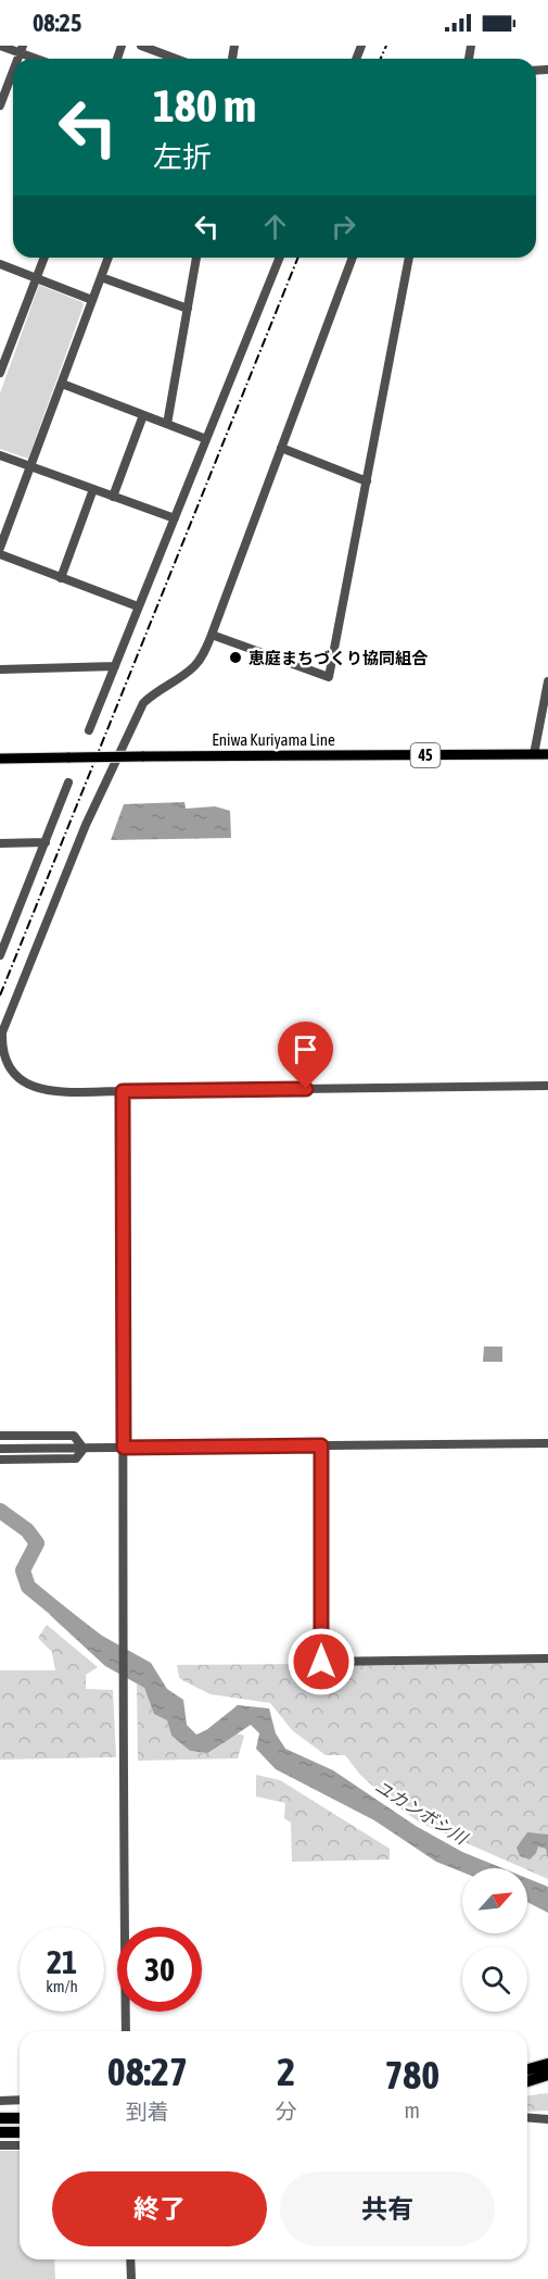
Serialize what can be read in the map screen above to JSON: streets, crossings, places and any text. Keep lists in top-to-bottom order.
{
  "streets": {
    "main road": ["Eniwa Kuriyama Line", "45"]
  },
  "water": ["ユカンボシ川"],
  "places": ["恵庭まちづくり協同組合"],
  "north": "top right",
  "page": {
    "status": "08:25",
    "turn": ["180 m", "左折"],
    "speed": "21 km/h",
    "limit": "30",
    "eta": [
      "08:27",
      "到着",
      "2",
      "分",
      "780",
      "m"
    ],
    "buttons": ["終了", "共有"]
  }
}
